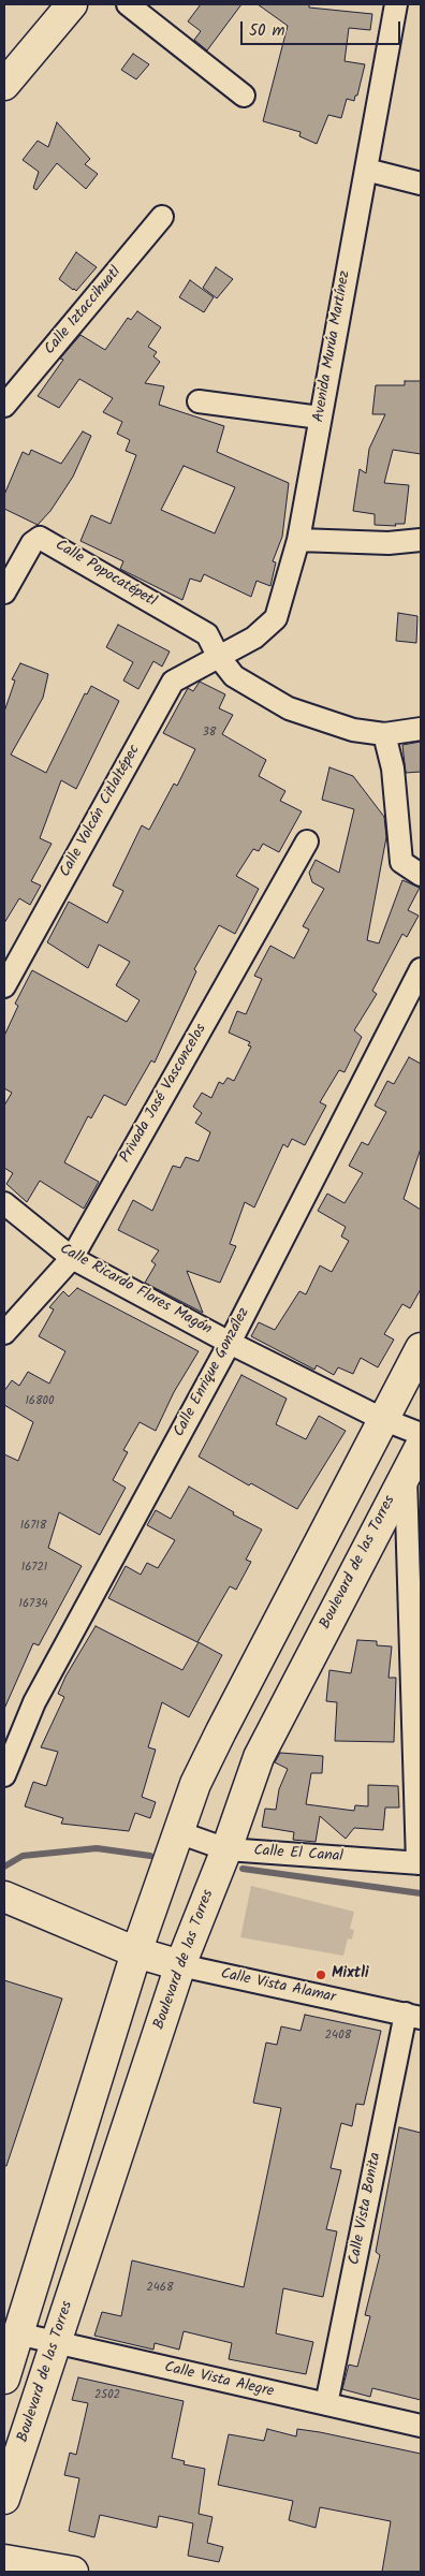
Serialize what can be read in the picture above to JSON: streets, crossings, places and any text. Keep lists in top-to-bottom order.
{
  "streets": {
    "street": [
      "Calle Iztaccihuatl",
      "Avenida Murúa Martínez",
      "Calle Popocatépetl",
      "Calle Volcán Citlaltépec",
      "Privada José Vasconcelos",
      "Calle Ricardo Flores Magón",
      "Calle Enrique González",
      "Boulevard de las Torres",
      "Calle El Canal",
      "Calle Vista Alamar",
      "Calle Vista Bonita",
      "Calle Vista Alegre"
    ]
  },
  "crossings": [
    ["Avenida Murúa Martínez", "Calle Popocatépetl"],
    ["Avenida Murúa Martínez", "Calle Volcán Citlaltépec"],
    ["Calle Popocatépetl", "Calle Volcán Citlaltépec"],
    ["Privada José Vasconcelos", "Calle Ricardo Flores Magón"],
    ["Calle Ricardo Flores Magón", "Calle Enrique González"],
    ["Boulevard de las Torres", "Calle El Canal"],
    ["Boulevard de las Torres", "Calle Vista Alamar"],
    ["Boulevard de las Torres", "Calle Vista Alegre"],
    ["Calle Vista Alamar", "Calle Vista Bonita"],
    ["Calle Vista Bonita", "Calle Vista Alegre"]
  ],
  "places": ["Mixtli"],
  "house_numbers": [
    "38",
    "16800",
    "16718",
    "16721",
    "16734",
    "2408",
    "2468",
    "2502"
  ],
  "scale_bar": "50 m"
}
